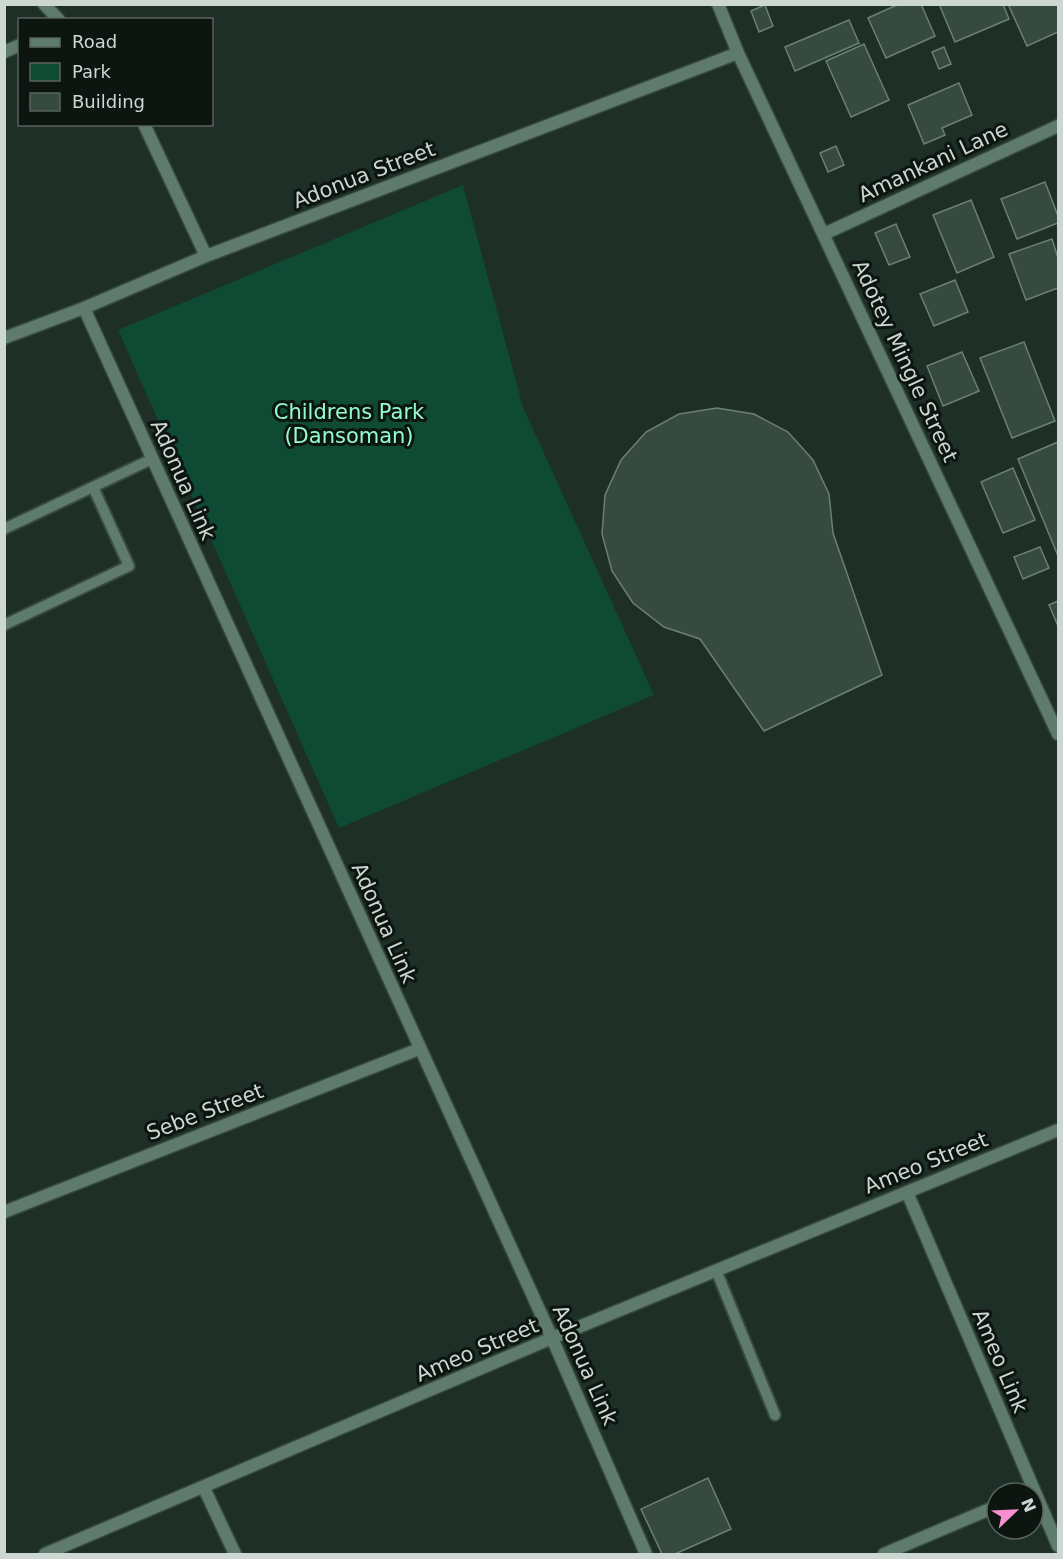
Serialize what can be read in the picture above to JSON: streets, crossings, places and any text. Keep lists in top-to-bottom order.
{
  "streets": {
    "street": [
      "Amankani Lane",
      "Adonua Street",
      "Adotey Mingle Street",
      "Adonua Link",
      "Sebe Street",
      "Ameo Street",
      "Ameo Link"
    ]
  },
  "crossings": [
    ["Amankani Lane", "Adotey Mingle Street"],
    ["Adonua Street", "Adotey Mingle Street"],
    ["Adonua Street", "Adonua Link"],
    ["Adonua Link", "Sebe Street"],
    ["Adonua Link", "Ameo Street"],
    ["Ameo Street", "Ameo Link"]
  ],
  "parks": ["Childrens Park (Dansoman)"],
  "legend": ["Road", "Park", "Building"],
  "north": "top right"
}
